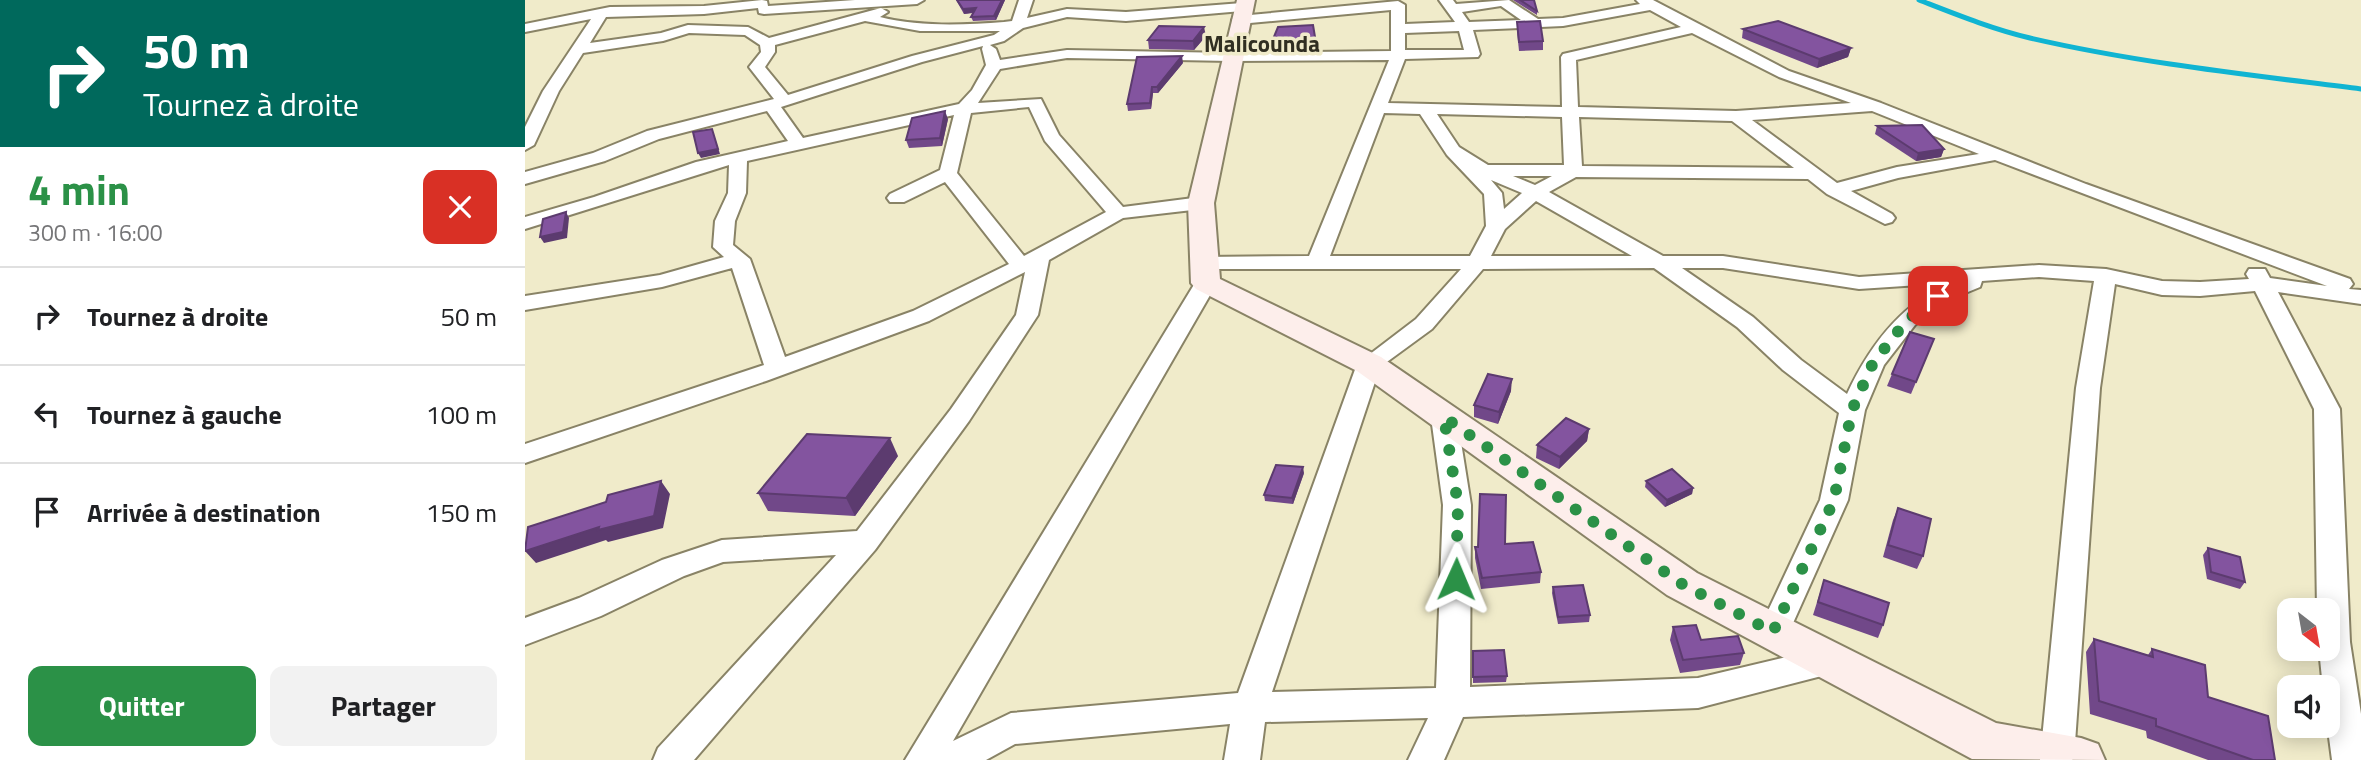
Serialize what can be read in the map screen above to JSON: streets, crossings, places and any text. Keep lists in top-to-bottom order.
{
  "districts": ["Malicounda"],
  "north": "bottom right",
  "page": {
    "turn": ["50 m", "Tournez à droite"],
    "heading": ["4 min", "300 m · 16:00"],
    "list": [
      {
        "name": "Tournez à droite",
        "value": "50 m"
      },
      {
        "name": "Tournez à gauche",
        "value": "100 m"
      },
      {
        "name": "Arrivée à destination",
        "value": "150 m"
      }
    ],
    "buttons": ["Quitter", "Partager"]
  }
}
